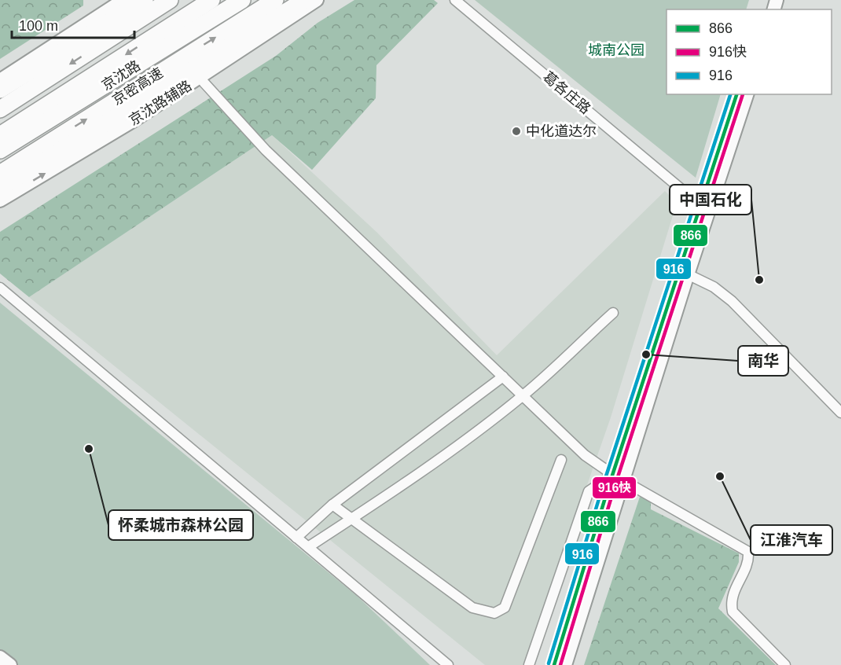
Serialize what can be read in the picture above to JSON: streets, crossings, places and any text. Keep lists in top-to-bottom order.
{
  "streets": {
    "highway": ["京沈路", "京密高速"],
    "main road": ["京沈路辅路"],
    "street": ["葛各庄路"]
  },
  "parks": ["城南公园"],
  "places": [
    "中化道达尔",
    "中国石化",
    "南华",
    "怀柔城市森林公园",
    "江淮汽车"
  ],
  "lines": ["transit line 866", "transit line 916快", "transit line 916"],
  "legend": ["866", "916快", "916"],
  "scale_bar": "100 m"
}
